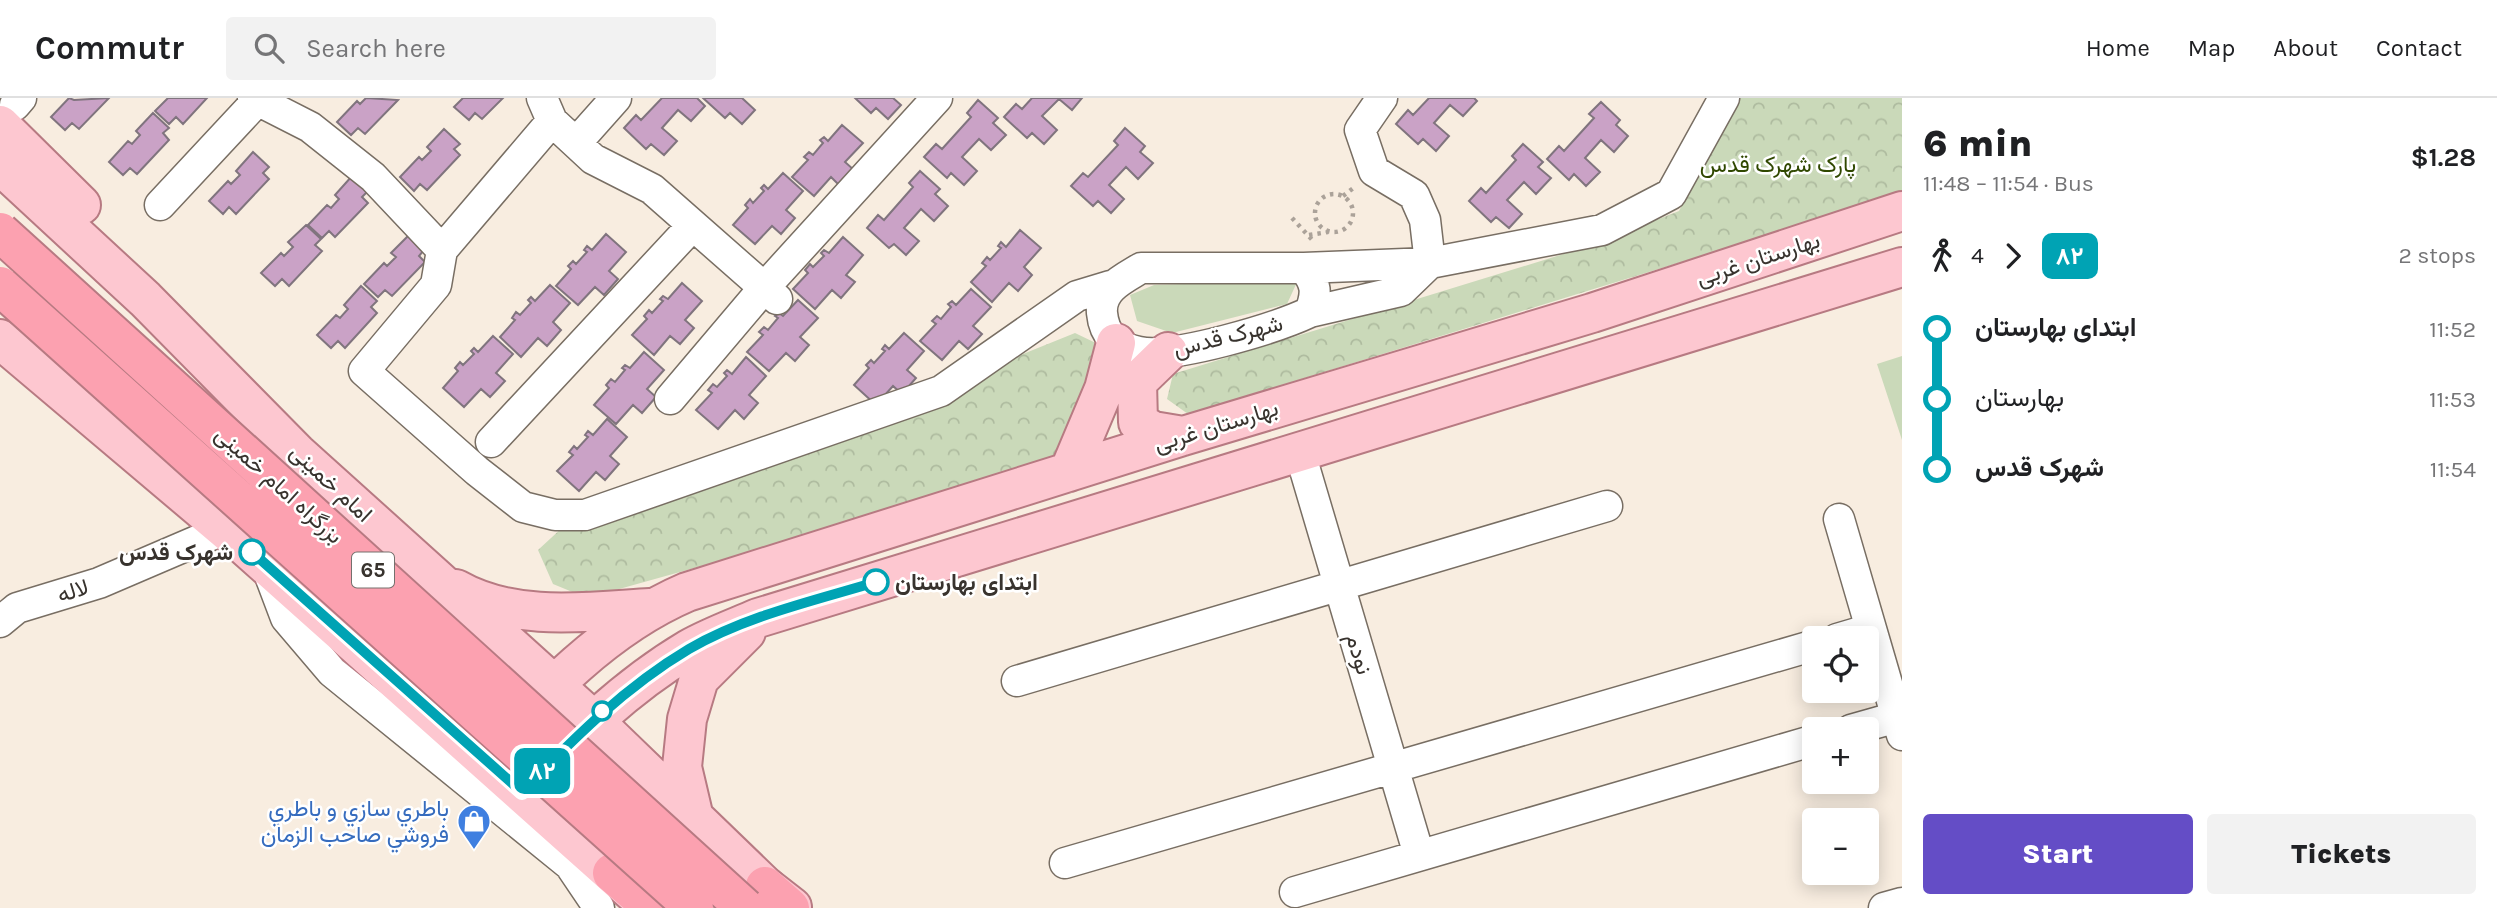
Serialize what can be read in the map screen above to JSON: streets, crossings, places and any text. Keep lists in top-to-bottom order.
{
  "streets": {
    "highway": ["بزرگراه امام خمینی", "65"],
    "main road": ["بهارستان غربی", "امام خمینی"],
    "street": ["شهرک قدس", "لاله", "نودم"]
  },
  "crossings": [
    ["بهارستان غربی", "امام خمینی"],
    ["امام خمینی", "بزرگراه امام خمینی"]
  ],
  "parks": ["پارک شهرک قدس"],
  "places": {
    "other": ["شهرک قدس", "ابتدای بهارستان"],
    "shop": ["باطري سازي و باطري فروشي صاحب الزمان"]
  },
  "lines": ["bus line ۸۲"],
  "page": {
    "header": "Commutr",
    "search": "Search here",
    "nav": [
      "Home",
      "Map",
      "About",
      "Contact"
    ],
    "on_map": "۸۲",
    "heading": ["6 min", "11:48 – 11:54 · Bus", "$1.28"],
    "legs": ["4", "۸۲", "2 stops"],
    "list": [
      {
        "name": "ابتدای بهارستان",
        "value": "11:52"
      },
      {
        "name": "بهارستان",
        "value": "11:53"
      },
      {
        "name": "شهرک قدس",
        "value": "11:54"
      }
    ],
    "map_buttons": ["+", "−"],
    "buttons": ["Start", "Tickets"]
  }
}
